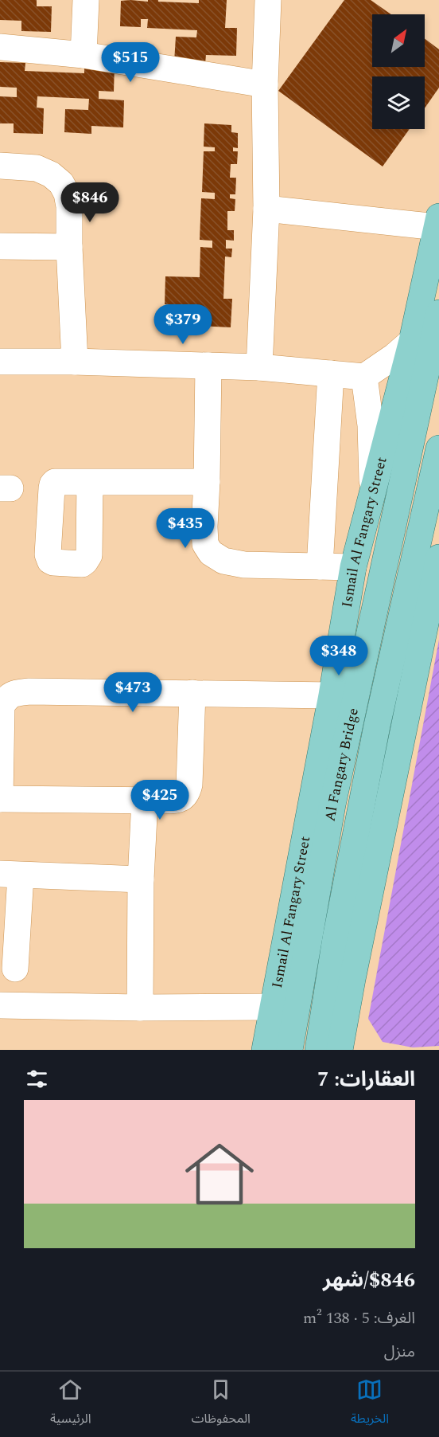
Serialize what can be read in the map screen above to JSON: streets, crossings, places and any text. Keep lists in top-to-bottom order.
{
  "streets": {
    "main road": ["Ismail Al Fangary Street", "Al Fangary Bridge"]
  },
  "north": "top right",
  "page": {
    "price": [
      "$515",
      "$846",
      "$379",
      "$435",
      "$348",
      "$473",
      "$425"
    ],
    "heading": "العقارات: 7",
    "list": [
      {
        "name": "$846/شهر",
        "note": "الغرف: 5 · 138 m² · منزل"
      }
    ],
    "tabs": ["الخريطة", "المحفوظات", "الرئيسية"]
  }
}
